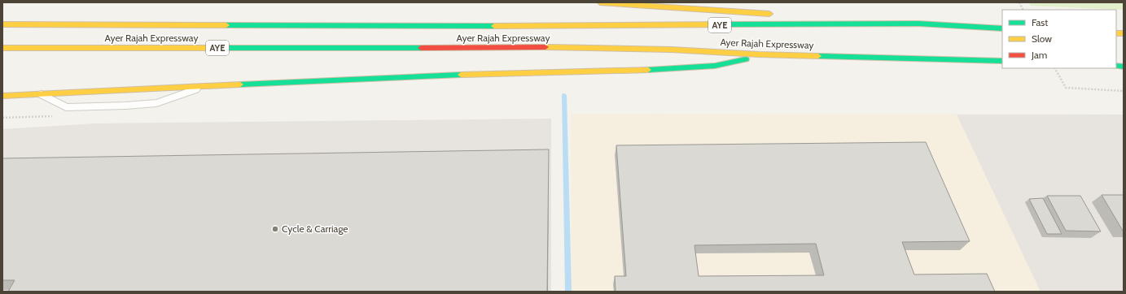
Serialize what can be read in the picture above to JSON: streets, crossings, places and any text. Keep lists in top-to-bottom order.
{
  "streets": {
    "highway": ["AYE", "Ayer Rajah Expressway"]
  },
  "places": ["Cycle & Carriage"],
  "legend": ["Fast", "Slow", "Jam"]
}
